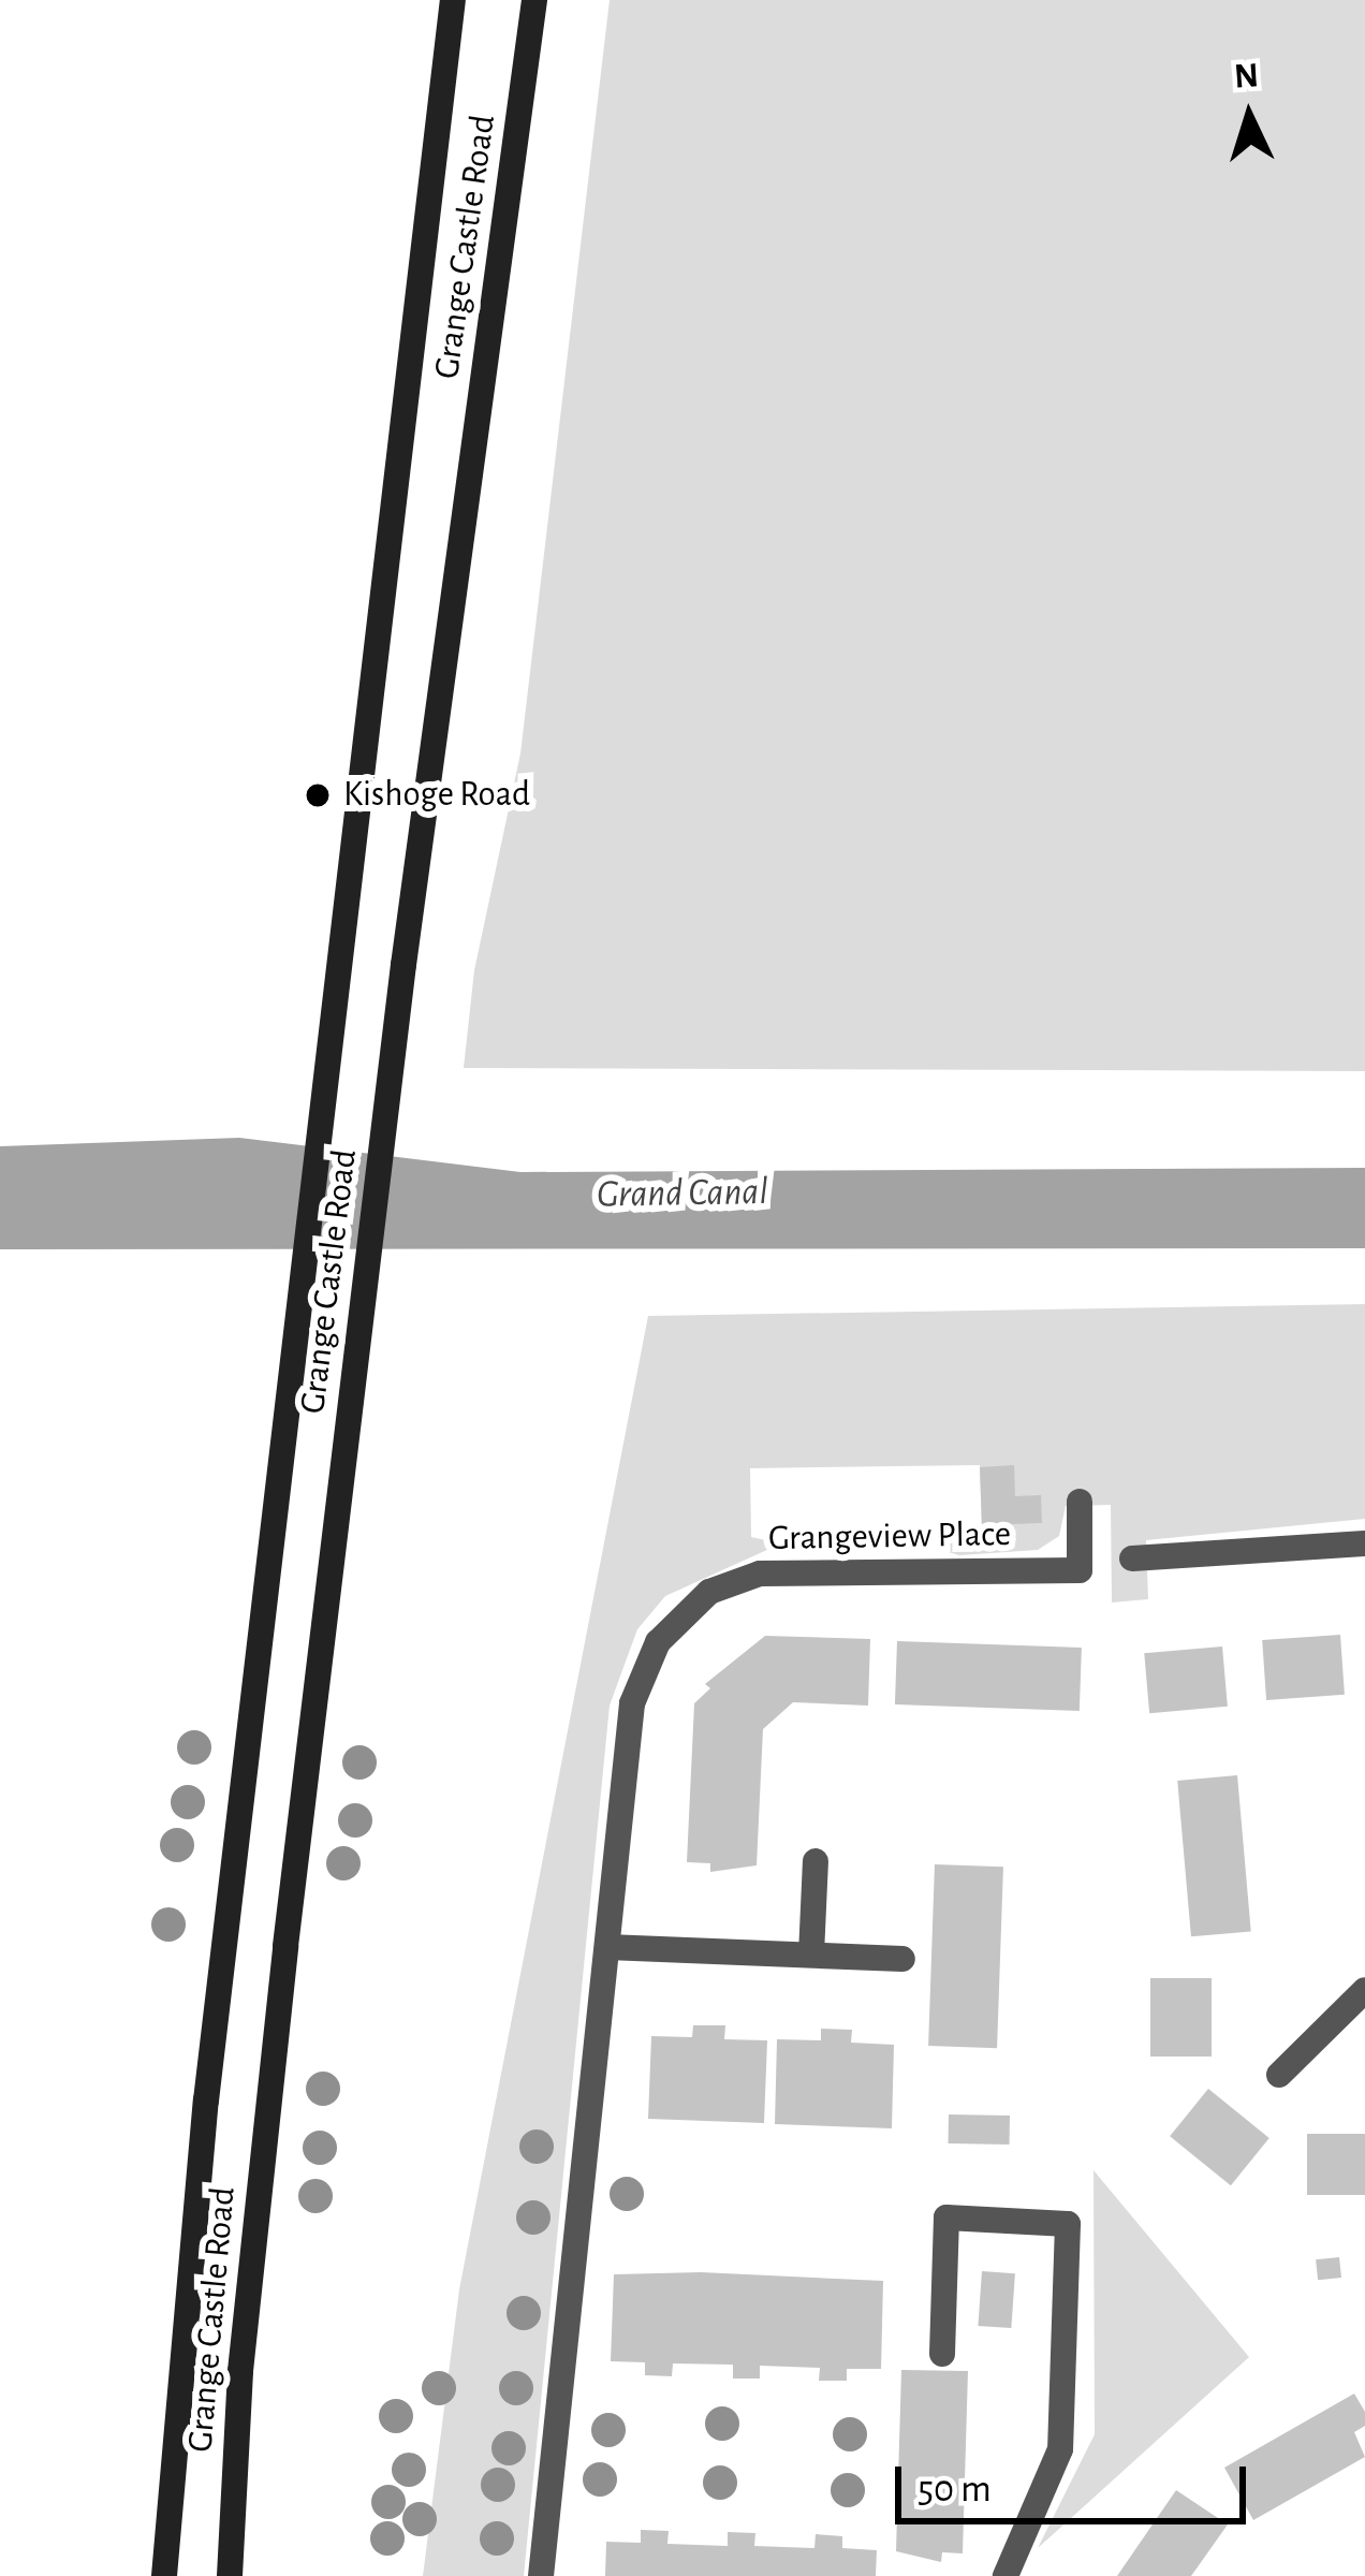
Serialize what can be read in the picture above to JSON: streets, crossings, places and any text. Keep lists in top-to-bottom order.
{
  "streets": {
    "main road": ["Grange Castle Road"],
    "street": ["Grangeview Place"]
  },
  "water": ["Grand Canal"],
  "places": ["Kishoge Road"],
  "scale_bar": "50 m",
  "north": "top"
}
